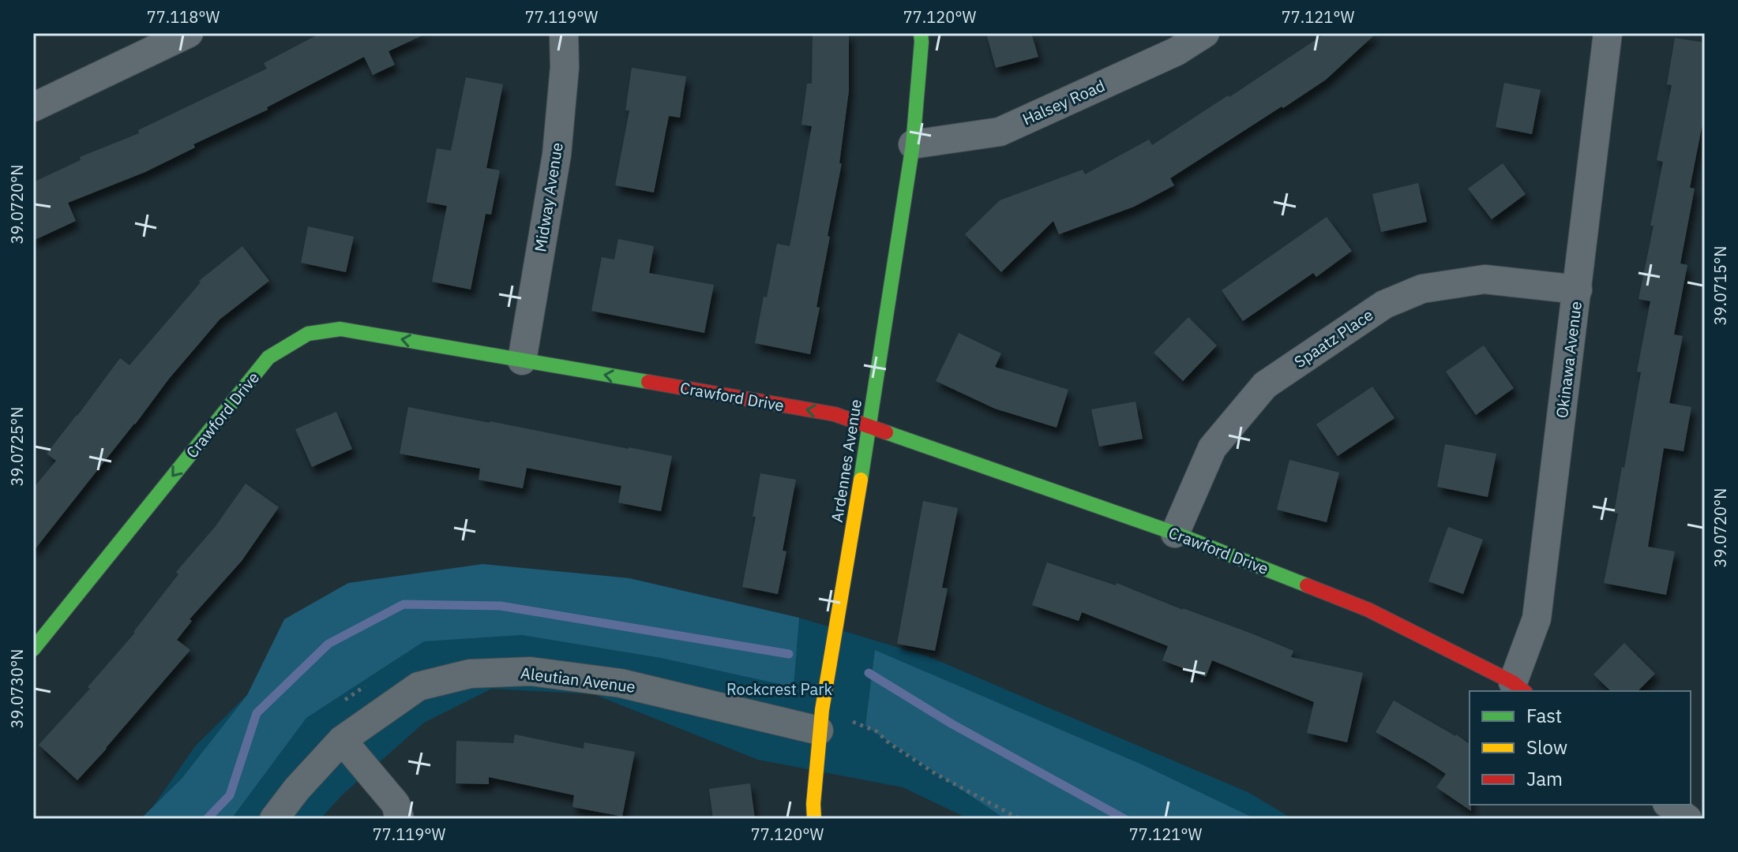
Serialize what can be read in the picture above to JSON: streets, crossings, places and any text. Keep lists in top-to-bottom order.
{
  "streets": {
    "street": [
      "Halsey Road",
      "Midway Avenue",
      "Spaatz Place",
      "Okinawa Avenue",
      "Crawford Drive",
      "Ardennes Avenue",
      "Aleutian Avenue"
    ]
  },
  "crossings": [
    ["Halsey Road", "Ardennes Avenue"],
    ["Midway Avenue", "Crawford Drive"],
    ["Spaatz Place", "Okinawa Avenue"],
    ["Spaatz Place", "Crawford Drive"],
    ["Okinawa Avenue", "Crawford Drive"],
    ["Crawford Drive", "Ardennes Avenue"],
    ["Ardennes Avenue", "Aleutian Avenue"]
  ],
  "one_way": ["Crawford Drive"],
  "parks": ["Rockcrest Park"],
  "legend": ["Fast", "Slow", "Jam"],
  "coordinates": [
    "77.118°W",
    "77.119°W",
    "77.120°W",
    "77.121°W",
    "39.0720°N",
    "39.0715°N",
    "39.0725°N",
    "39.0730°N"
  ]
}
